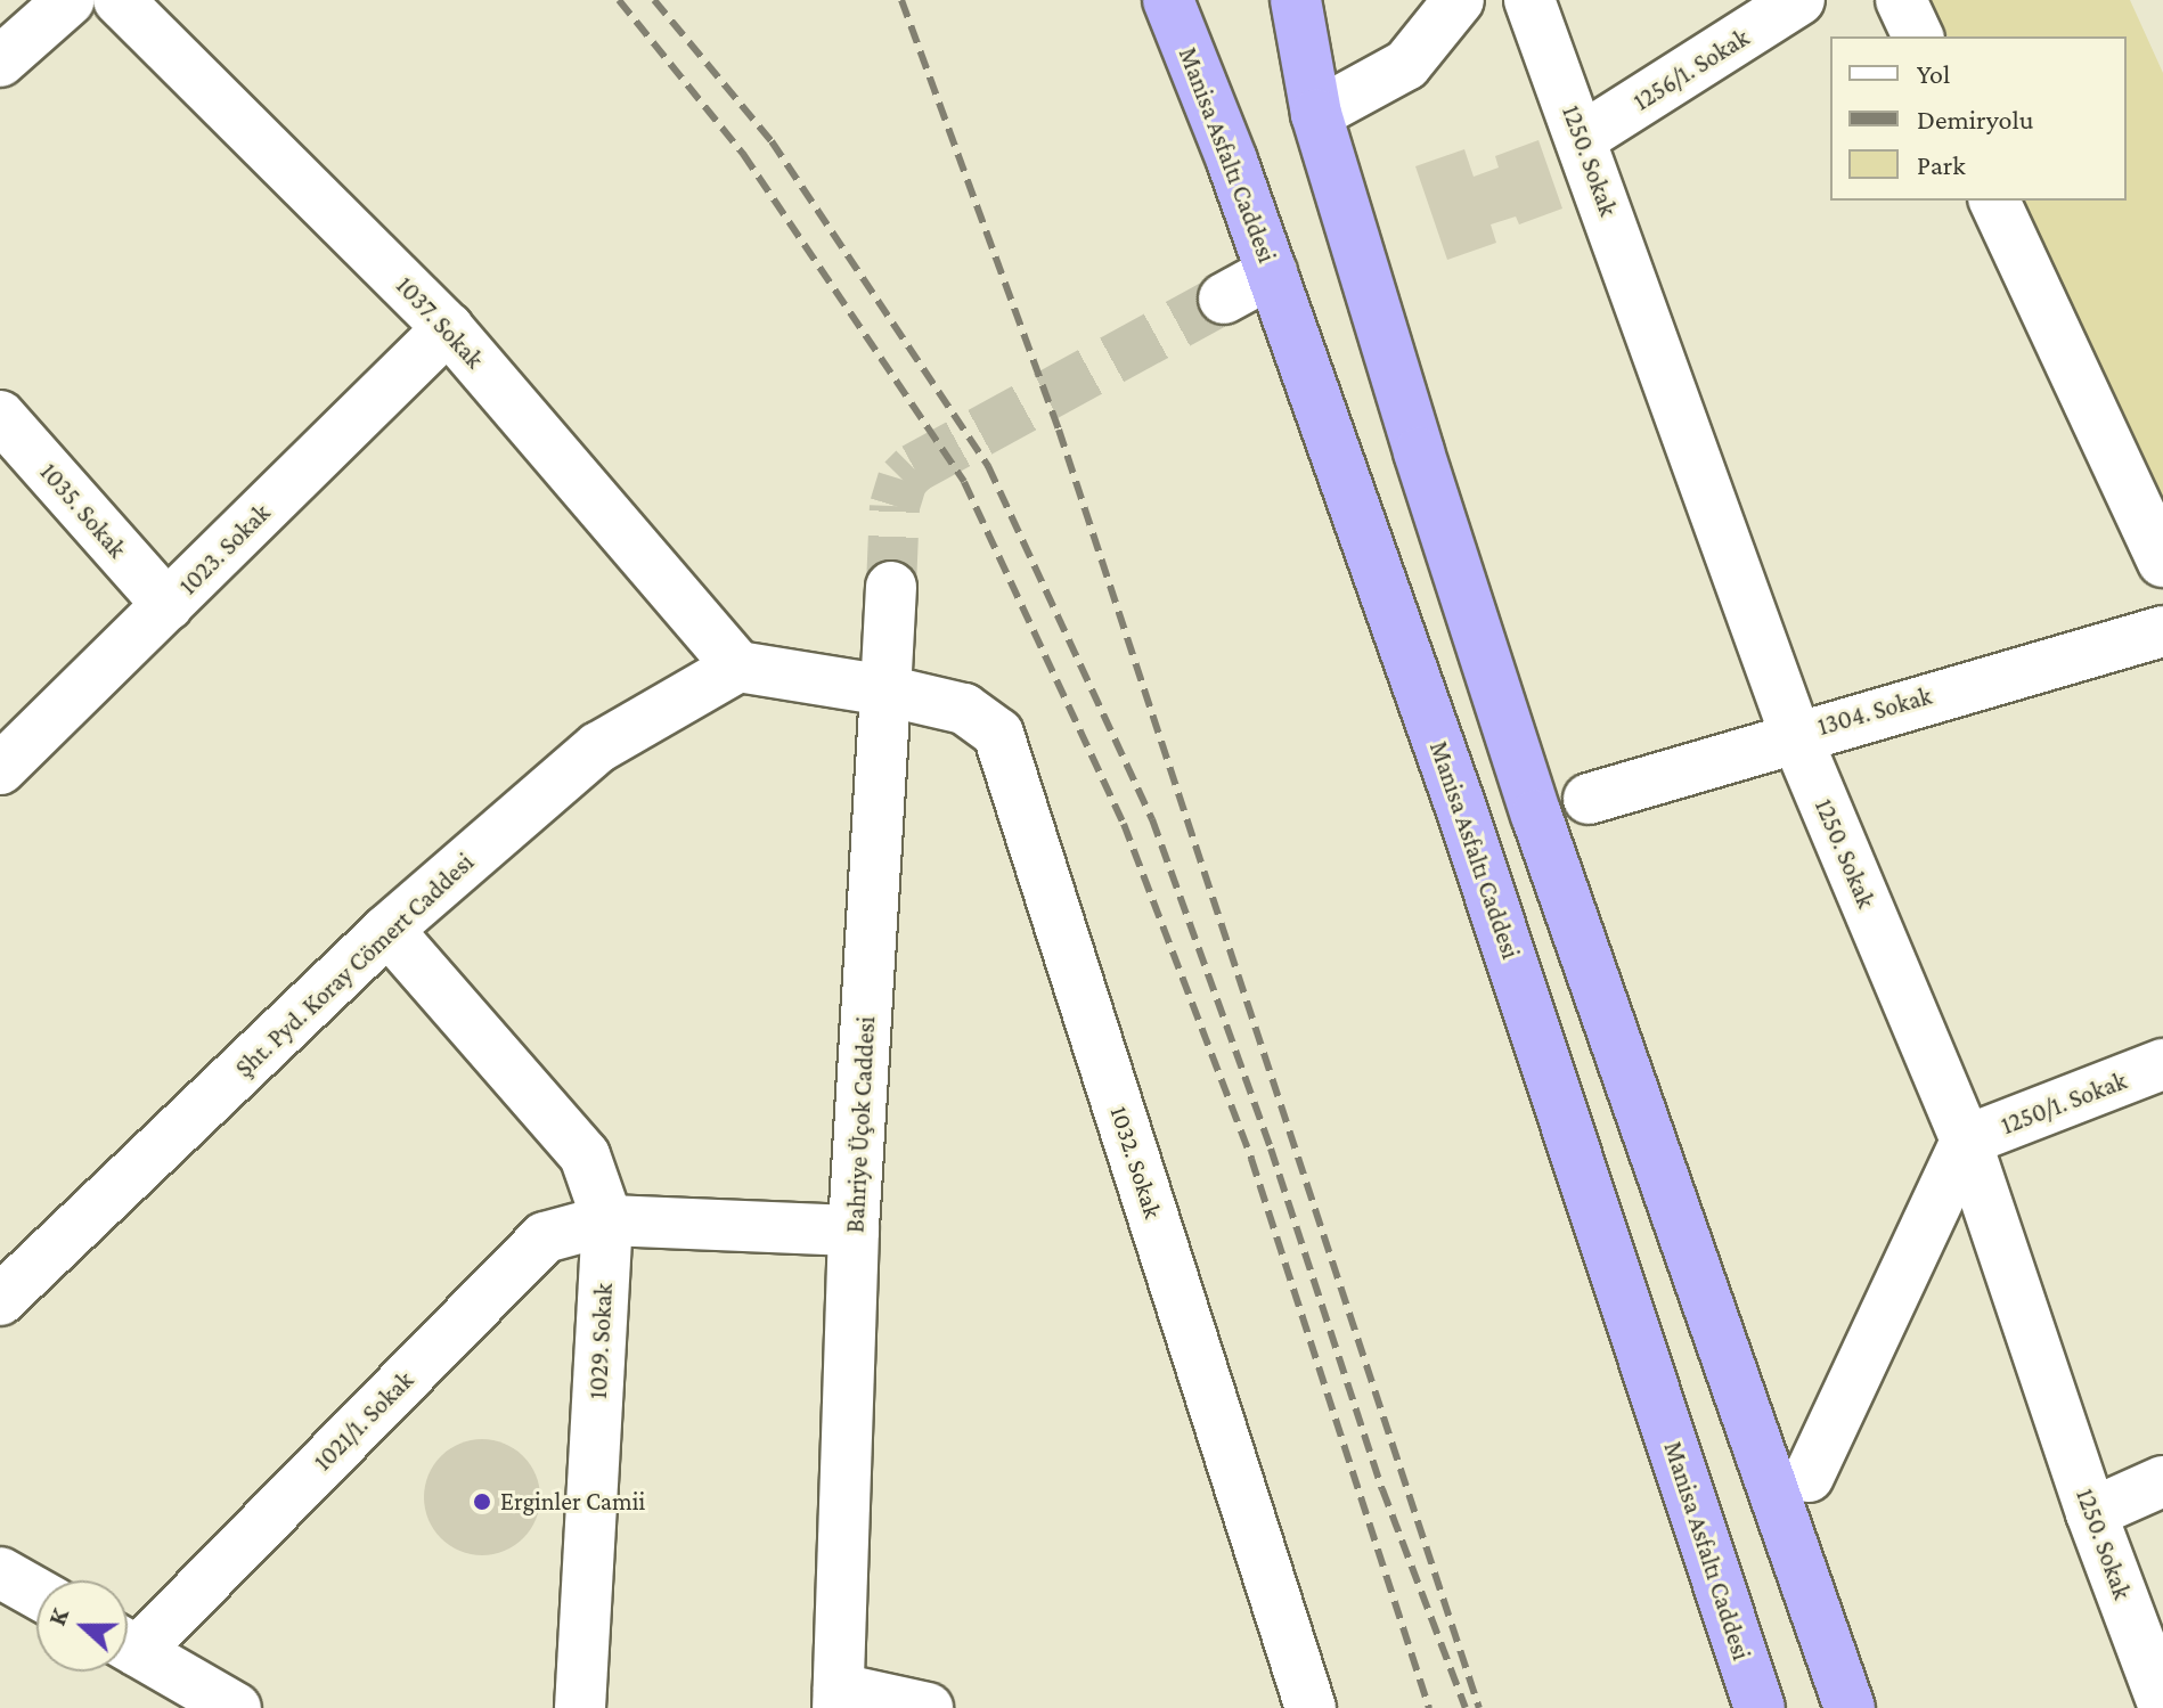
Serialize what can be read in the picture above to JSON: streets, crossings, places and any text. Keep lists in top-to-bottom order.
{
  "streets": {
    "highway": ["Manisa Asfaltı Caddesi"],
    "street": [
      "1256/1. Sokak",
      "1250. Sokak",
      "1037. Sokak",
      "1035. Sokak",
      "1023. Sokak",
      "1304. Sokak",
      "Şht. Pyd. Koray Cömert Caddesi",
      "1250/1. Sokak",
      "Bahriye Üçok Caddesi",
      "1032. Sokak",
      "1029. Sokak",
      "1021/1. Sokak"
    ]
  },
  "crossings": [
    ["1256/1. Sokak", "1250. Sokak"],
    ["1250. Sokak", "1304. Sokak"],
    ["1250. Sokak", "1250/1. Sokak"],
    ["1037. Sokak", "1023. Sokak"],
    ["1037. Sokak", "Şht. Pyd. Koray Cömert Caddesi"],
    ["1035. Sokak", "1023. Sokak"],
    ["Bahriye Üçok Caddesi", "1032. Sokak"],
    ["1029. Sokak", "1021/1. Sokak"]
  ],
  "places": ["Erginler Camii"],
  "legend": ["Yol", "Demiryolu", "Park"],
  "north": "left"
}
